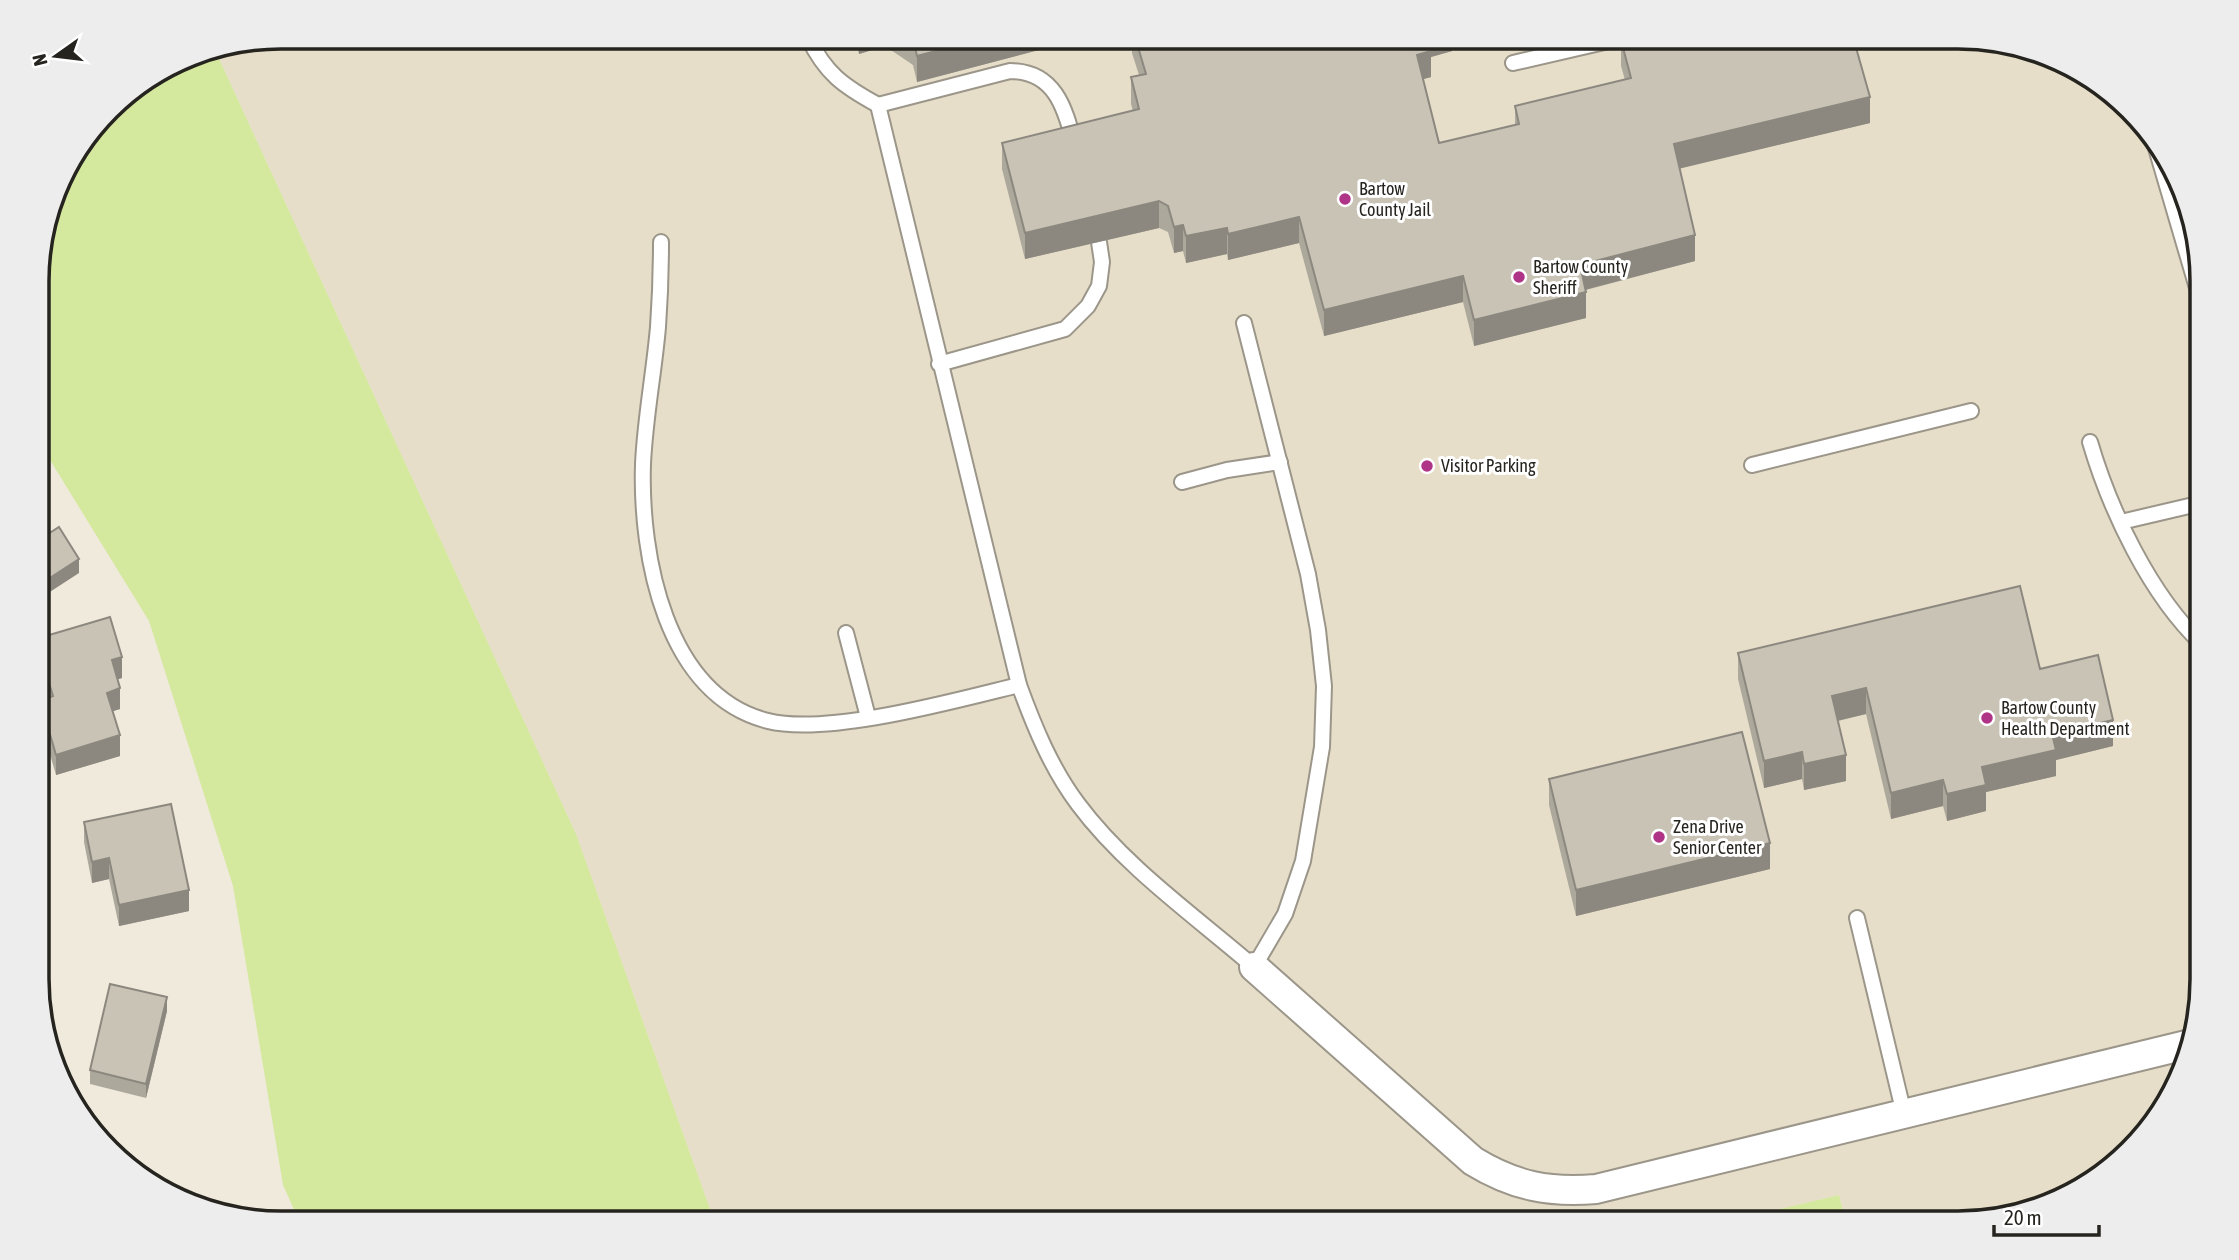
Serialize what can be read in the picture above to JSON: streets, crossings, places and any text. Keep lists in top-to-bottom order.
{
  "places": [
    "Bartow County Jail",
    "Bartow County Sheriff",
    "Visitor Parking",
    "Bartow County Health Department",
    "Zena Drive Senior Center"
  ],
  "scale_bar": "20 m",
  "north": "left"
}
